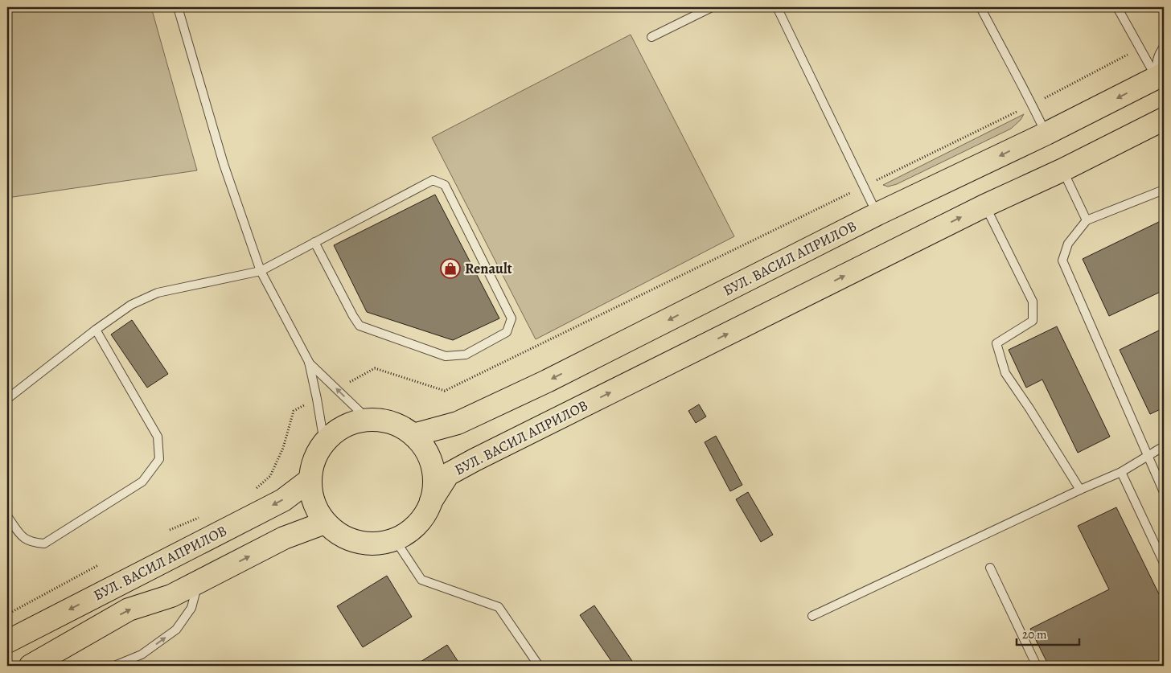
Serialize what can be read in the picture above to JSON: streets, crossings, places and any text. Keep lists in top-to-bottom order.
{
  "streets": {
    "main road": ["БУЛ. ВАСИЛ АПРИЛОВ"]
  },
  "places": {
    "shop": ["Renault"]
  },
  "scale_bar": "20 m"
}
